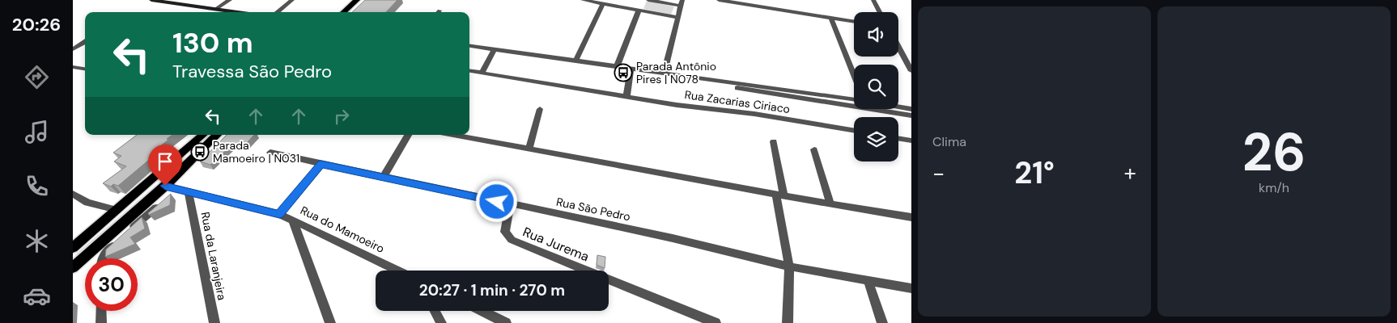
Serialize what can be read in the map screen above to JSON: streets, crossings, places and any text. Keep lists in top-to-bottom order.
{
  "streets": {
    "street": [
      "Rua Zacarias Ciriaco",
      "Rua São Pedro",
      "Rua do Mamoeiro",
      "Rua Jurema",
      "Rua da Laranjeira"
    ]
  },
  "crossings": [
    ["Rua São Pedro", "Rua Jurema"],
    ["Rua do Mamoeiro", "Rua da Laranjeira"]
  ],
  "places": {
    "bus stop": ["Parada Antônio Pires | N078", "Parada Mamoeiro | N031"]
  },
  "page": {
    "tabs": "20:26",
    "tile": [
      "Clima",
      ["26", "km/h"]
    ],
    "turn": ["130 m", "Travessa São Pedro"],
    "heat": ["−", "21°", "+"],
    "limit": "30",
    "trip": "20:27 · 1 min · 270 m"
  }
}
